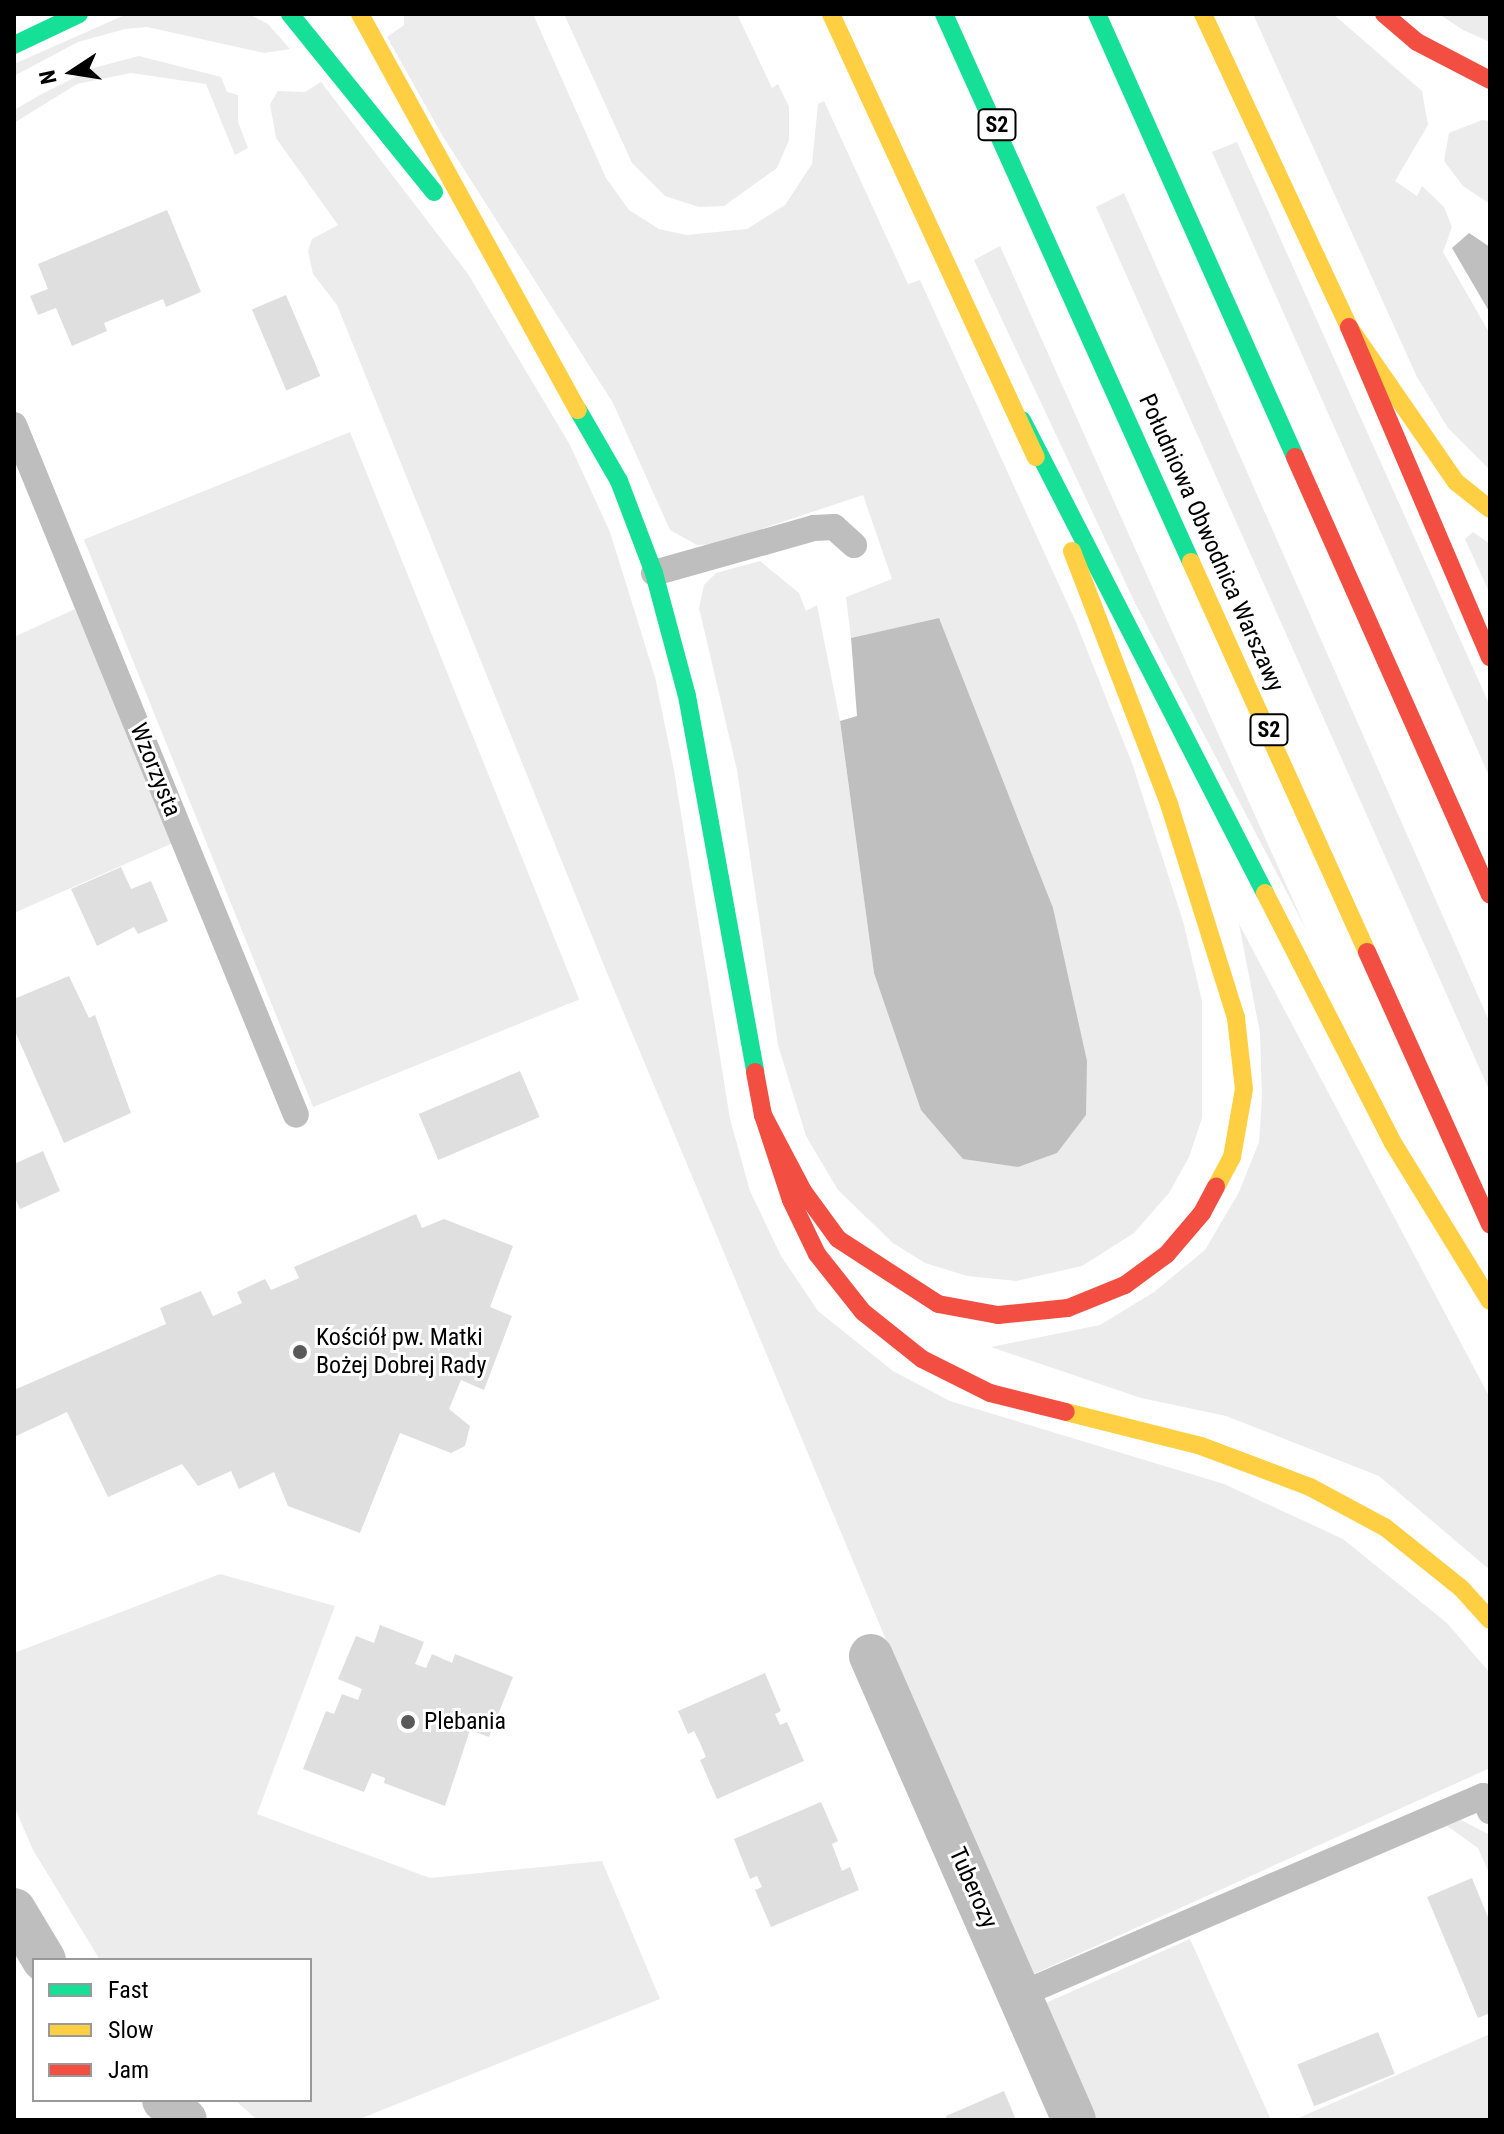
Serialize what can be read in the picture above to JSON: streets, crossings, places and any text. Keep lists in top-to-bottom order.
{
  "streets": {
    "main road": ["S2", "Południowa Obwodnica Warszawy"],
    "street": ["Tuberozy"],
    "lane": ["Wzorzysta"]
  },
  "places": ["Kościół pw. Matki Bożej Dobrej Rady", "Plebania"],
  "legend": ["Fast", "Slow", "Jam"],
  "north": "left"
}
